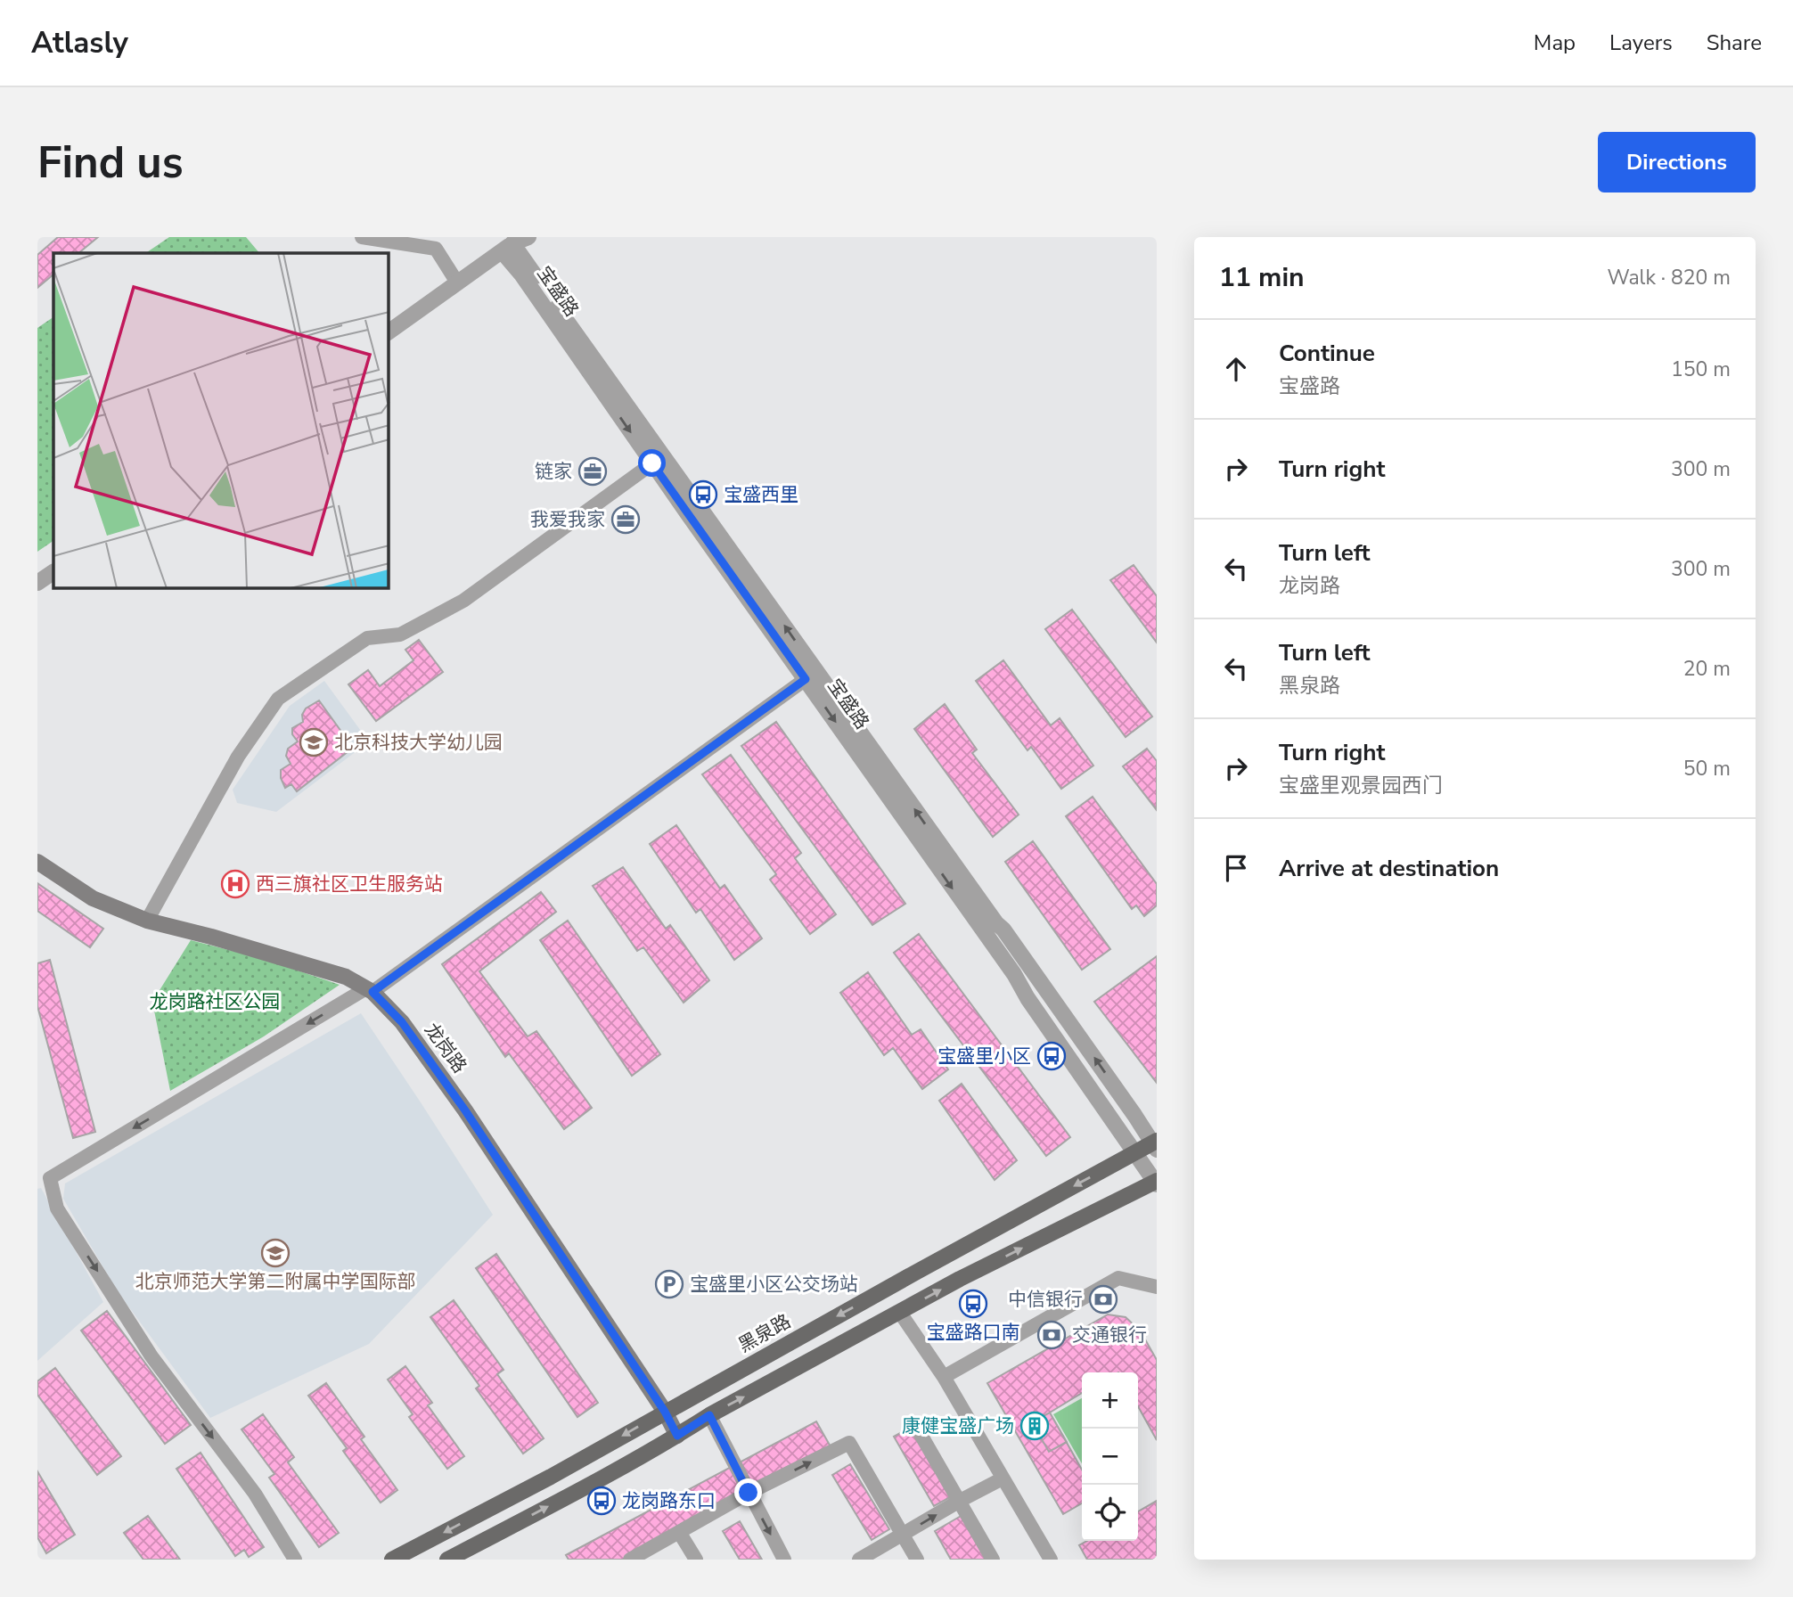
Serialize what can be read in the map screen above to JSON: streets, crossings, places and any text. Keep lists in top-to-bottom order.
{
  "streets": {
    "main road": ["龙岗路", "黑泉路"],
    "street": ["宝盛路"]
  },
  "crossings": [
    ["宝盛路", "黑泉路"],
    ["龙岗路", "黑泉路"]
  ],
  "parks": ["龙岗路社区公园"],
  "places": {
    "office": ["链家", "我爱我家"],
    "bus stop": [
      "宝盛西里",
      "宝盛里小区",
      "宝盛路口南",
      "龙岗路东口"
    ],
    "school or university": ["北京科技大学幼儿园", "北京师范大学第二附属中学国际部"],
    "hospital": ["西三旗社区卫生服务站"],
    "parking": ["宝盛里小区公交场站"],
    "bank": ["中信银行", "交通银行"],
    "building": ["康健宝盛广场"]
  },
  "page": {
    "header": "Atlasly",
    "nav": ["Map", "Layers", "Share"],
    "buttons": "Directions",
    "title": "Find us",
    "heading": ["11 min", "Walk · 820 m"],
    "list": [
      ["Continue", "宝盛路", "150 m"],
      ["Turn right", "300 m"],
      ["Turn left", "龙岗路", "300 m"],
      ["Turn left", "黑泉路", "20 m"],
      ["Turn right", "宝盛里观景园西门", "50 m"],
      "Arrive at destination"
    ],
    "map_buttons": ["+", "−"]
  }
}
